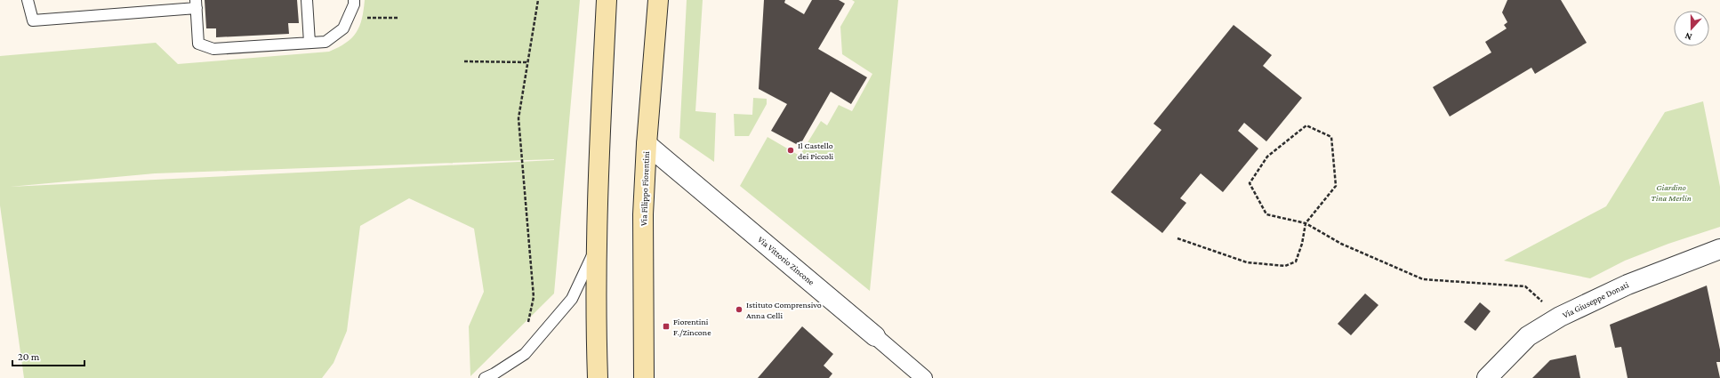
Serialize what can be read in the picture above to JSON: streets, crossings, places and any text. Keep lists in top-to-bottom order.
{
  "streets": {
    "main road": ["Via Filippo Fiorentini"],
    "street": ["Via Vittorio Zincone", "Via Giuseppe Donati"]
  },
  "crossings": [
    ["Via Filippo Fiorentini", "Via Vittorio Zincone"]
  ],
  "parks": ["Giardino Tina Merlin"],
  "places": {
    "other": ["Il Castello dei Piccoli", "Istituto Comprensivo Anna Celli"],
    "transit": ["Fiorentini F./Zincone"]
  },
  "scale_bar": "20 m",
  "north": "bottom"
}
